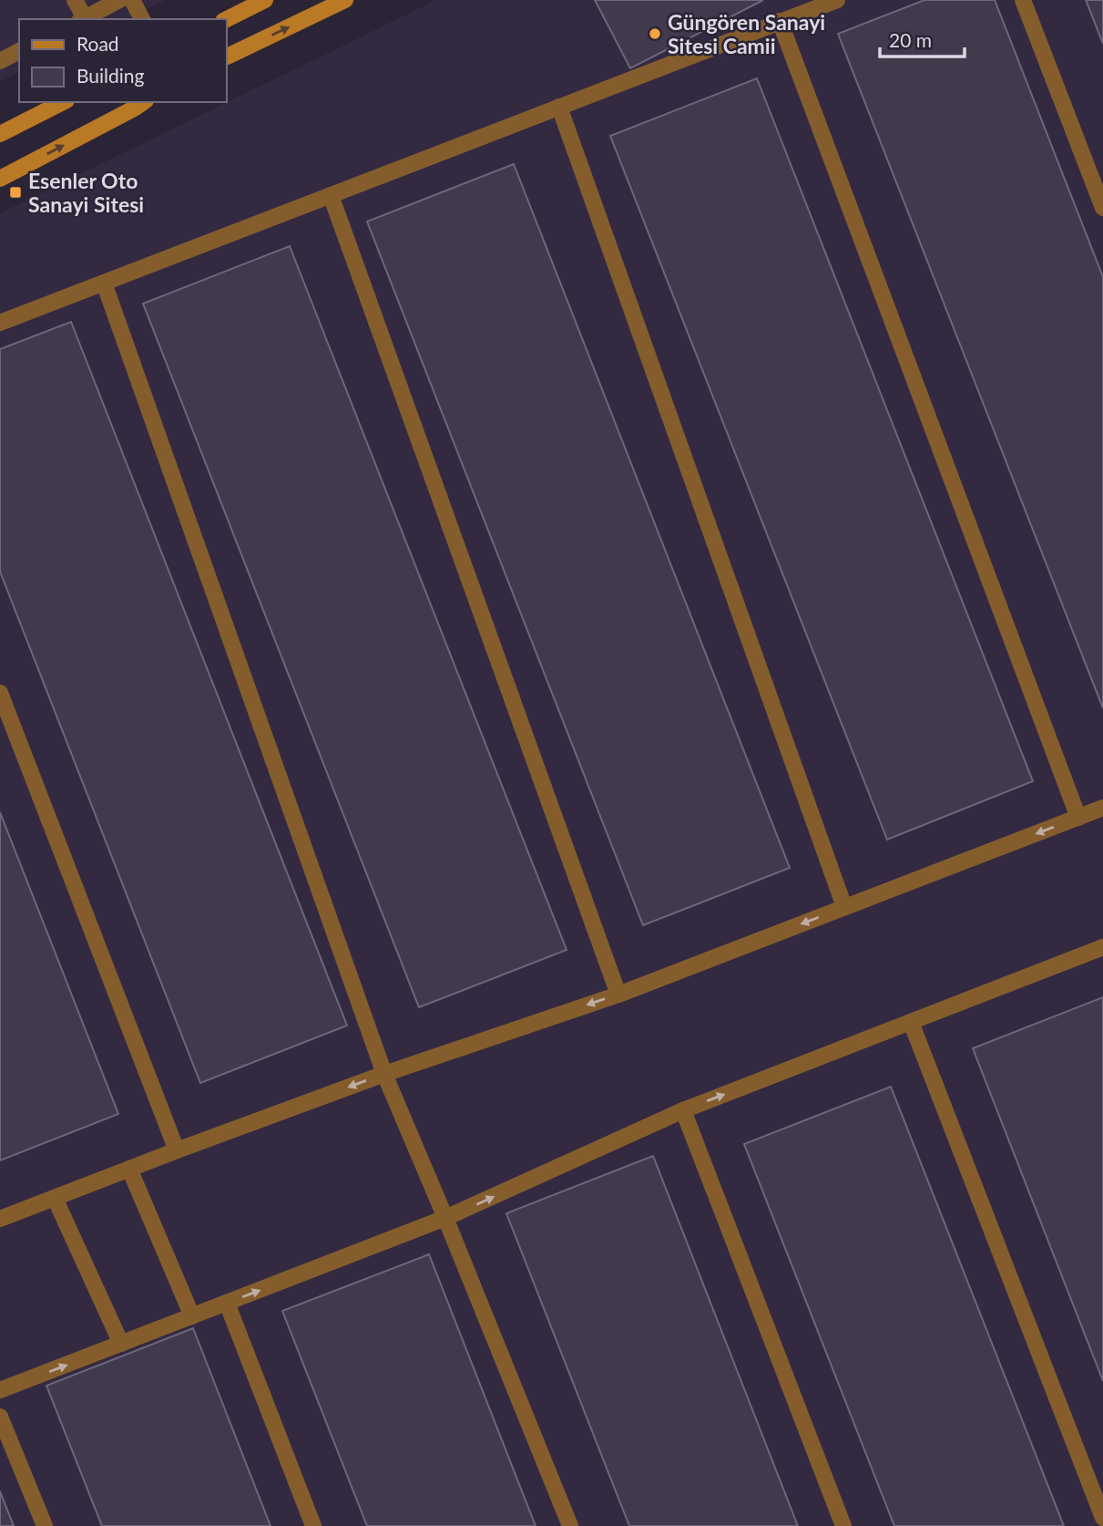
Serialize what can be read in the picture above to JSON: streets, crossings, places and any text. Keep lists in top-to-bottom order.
{
  "places": {
    "other": ["Güngören Sanayi Sitesi Camii"],
    "transit": ["Esenler Oto Sanayi Sitesi"]
  },
  "legend": ["Road", "Building"],
  "scale_bar": "20 m"
}
